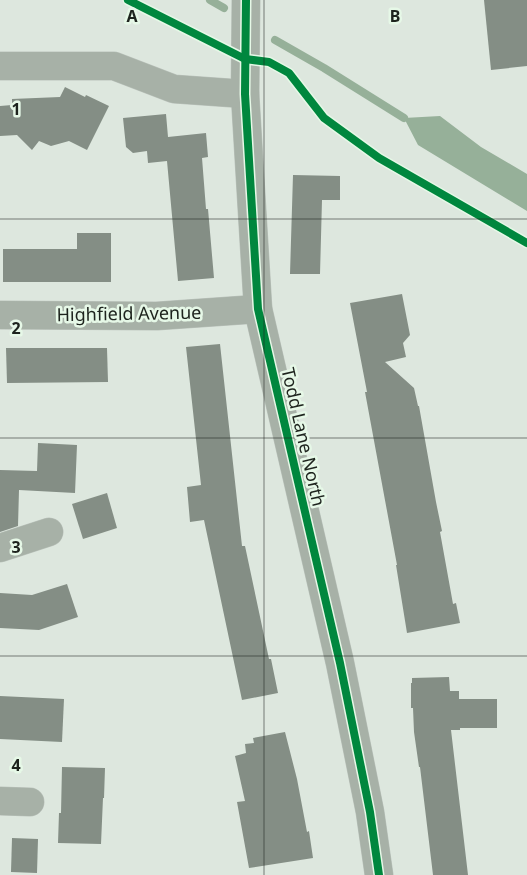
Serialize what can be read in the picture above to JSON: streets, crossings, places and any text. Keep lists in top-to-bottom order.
{
  "streets": {
    "street": ["Highfield Avenue", "Todd Lane North"]
  },
  "crossings": [
    ["Highfield Avenue", "Todd Lane North"]
  ],
  "grid": {
    "columns": ["A", "B"],
    "rows": [
      "1",
      "2",
      "3",
      "4"
    ]
  }
}
